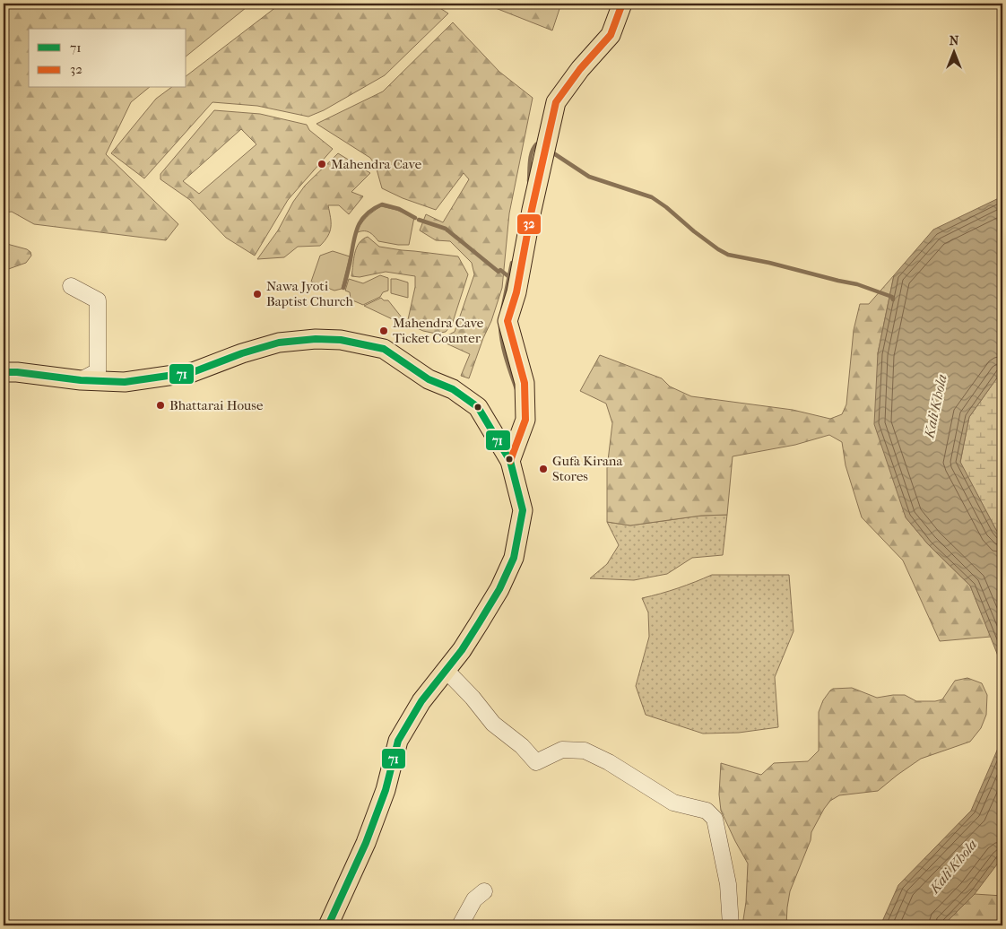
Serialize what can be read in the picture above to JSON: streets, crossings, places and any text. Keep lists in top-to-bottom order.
{
  "water": ["Kali Khola"],
  "places": [
    "Mahendra Cave",
    "Nawa Jyoti Baptist Church",
    "Mahendra Cave Ticket Counter",
    "Bhattarai House",
    "Gufa Kirana Stores"
  ],
  "lines": ["transit line 32", "transit line 71"],
  "legend": ["71", "32"],
  "north": "top"
}
